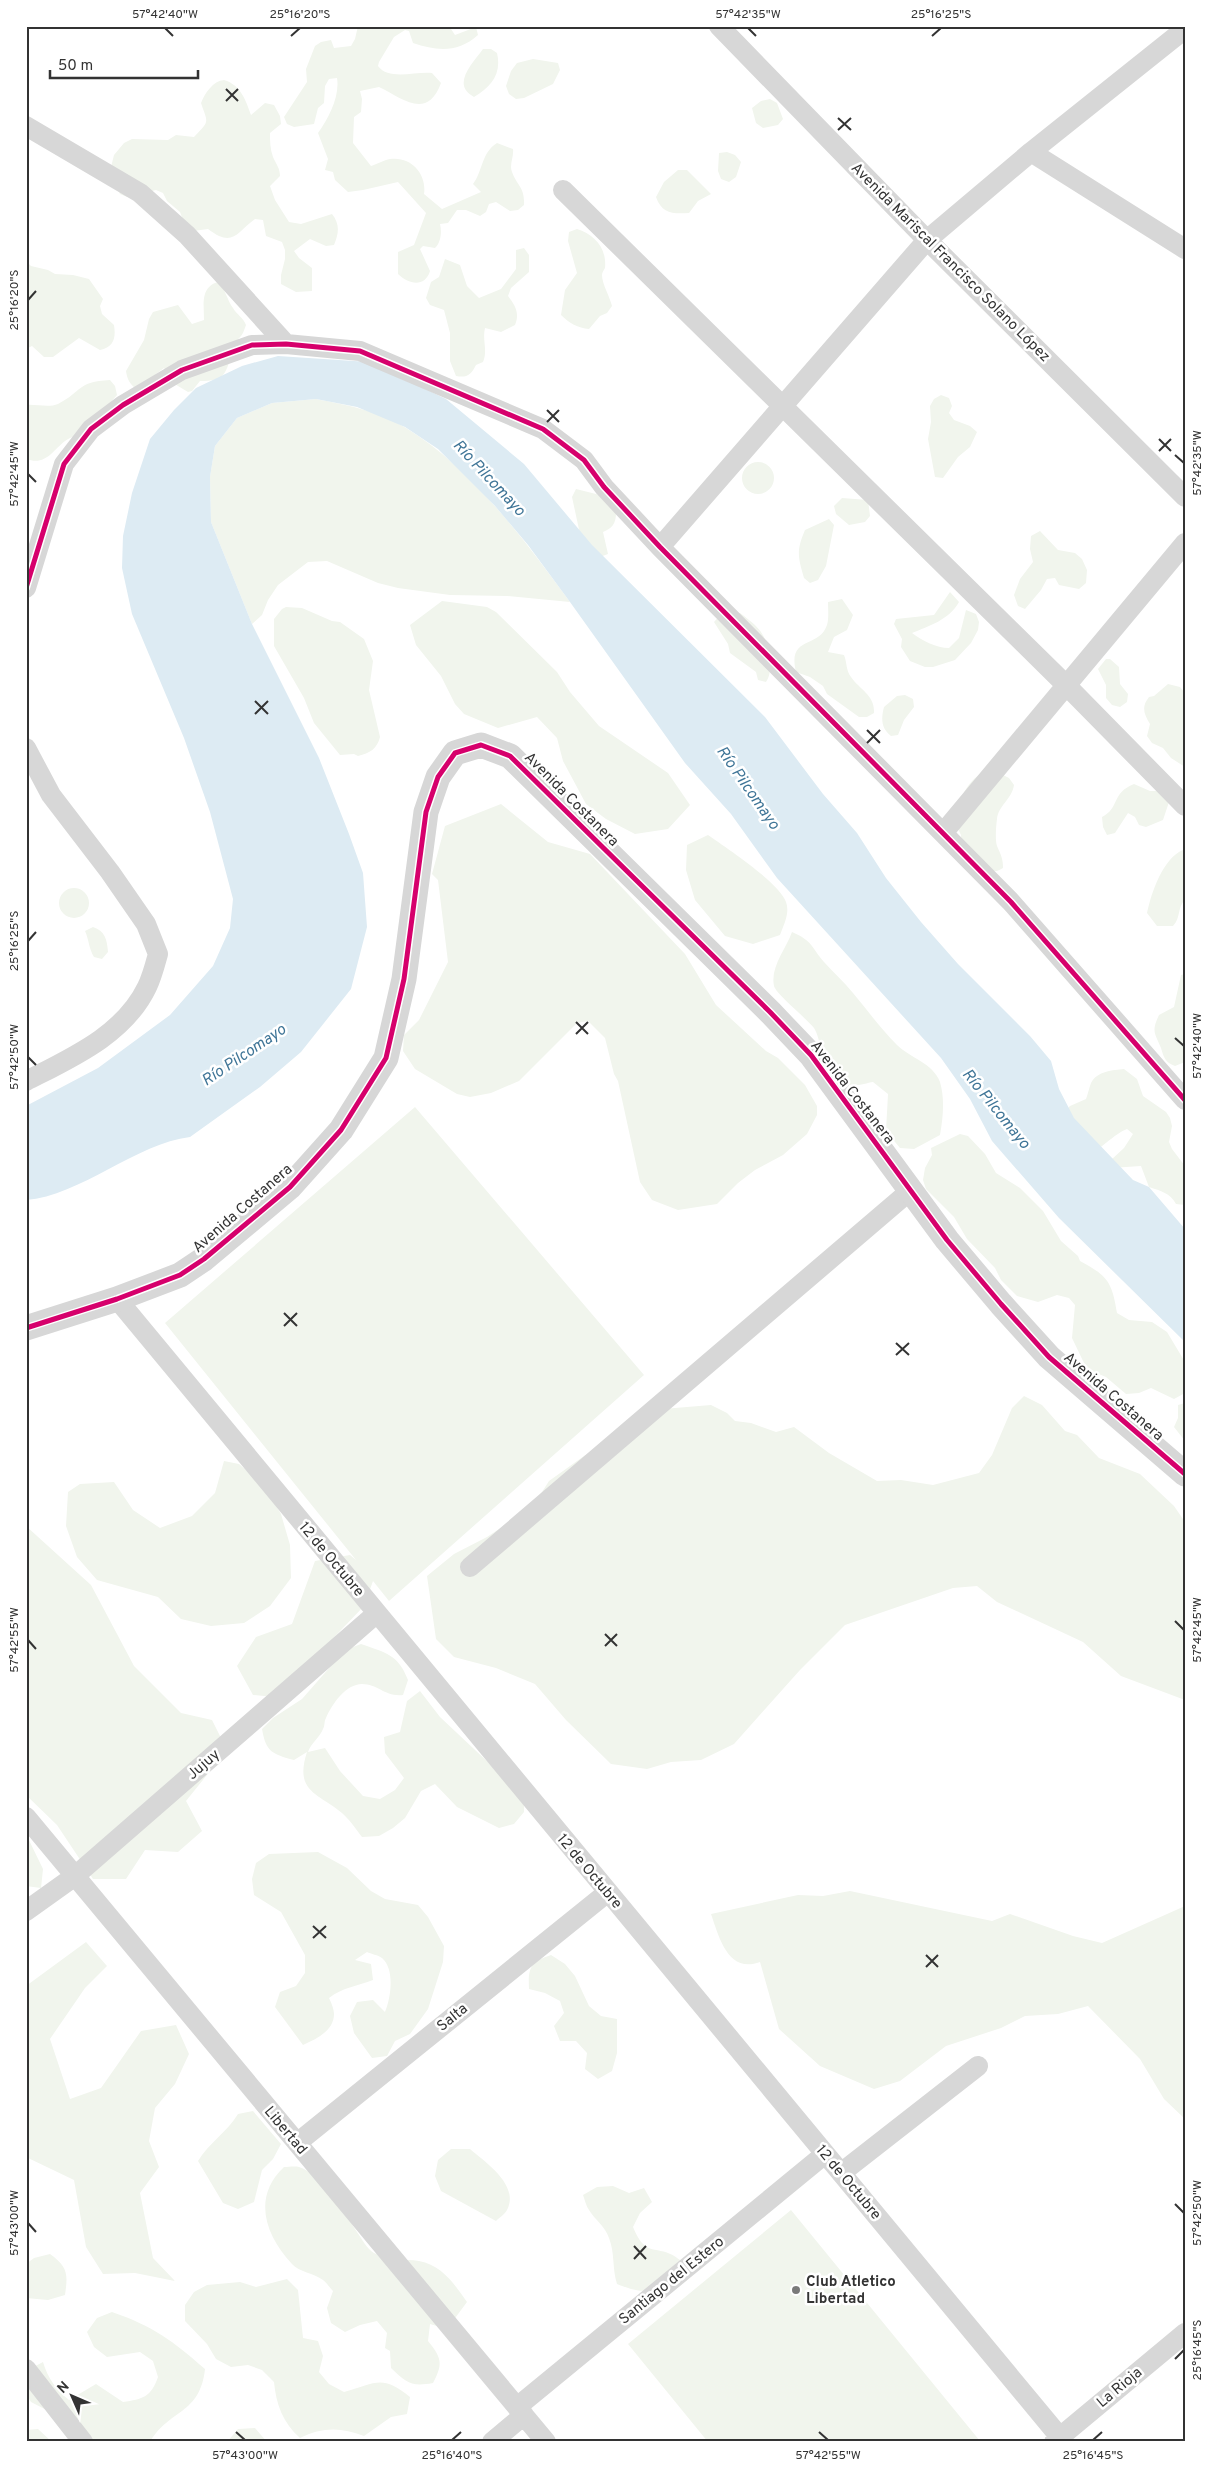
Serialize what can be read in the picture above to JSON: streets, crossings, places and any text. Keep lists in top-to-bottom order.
{
  "streets": {
    "street": [
      "Avenida Mariscal Francisco Solano López",
      "Avenida Costanera",
      "12 de Octubre",
      "Jujuy",
      "Salta",
      "Libertad",
      "Santiago del Estero",
      "La Rioja"
    ]
  },
  "crossings": [
    ["Avenida Costanera", "12 de Octubre"],
    ["12 de Octubre", "Jujuy"],
    ["12 de Octubre", "Salta"],
    ["12 de Octubre", "Santiago del Estero"],
    ["12 de Octubre", "La Rioja"],
    ["Jujuy", "Libertad"],
    ["Salta", "Libertad"],
    ["Libertad", "Santiago del Estero"]
  ],
  "water": ["Río Pilcomayo"],
  "places": ["Club Atletico Libertad"],
  "scale_bar": "50 m",
  "north": "top left",
  "coordinates": [
    "57°42'40\"W",
    "25°16'20\"S",
    "57°42'35\"W",
    "25°16'25\"S",
    "57°42'45\"W",
    "57°42'50\"W",
    "57°42'55\"W",
    "57°43'00\"W",
    "25°16'45\"S",
    "25°16'40\"S"
  ]
}
